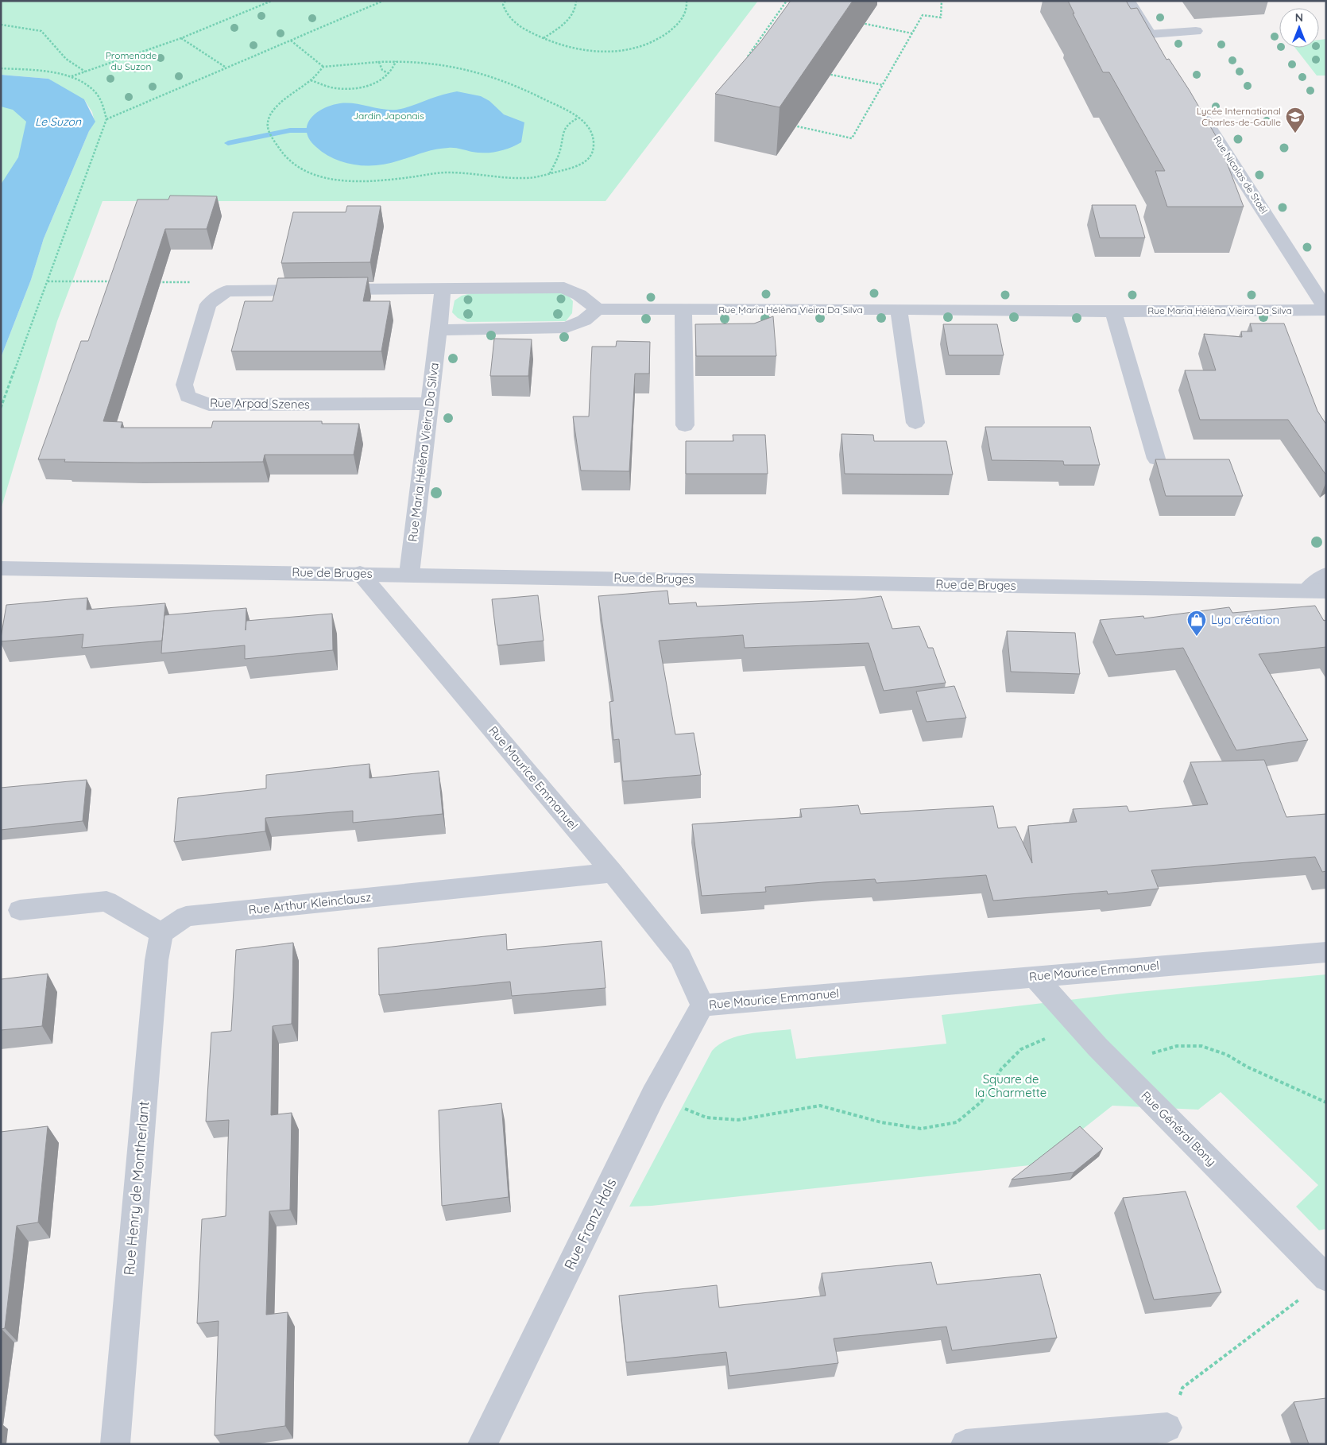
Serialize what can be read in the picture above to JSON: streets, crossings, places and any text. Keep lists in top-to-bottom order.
{
  "streets": {
    "street": [
      "Rue Nicolas de Staël",
      "Rue Maria Héléna Vieira Da Silva",
      "Rue Arpad Szenes",
      "Rue de Bruges",
      "Rue Maurice Emmanuel",
      "Rue Arthur Kleinclausz",
      "Rue Général Bony",
      "Rue Henry de Montherlant",
      "Rue Franz Hals"
    ]
  },
  "crossings": [
    ["Rue Nicolas de Staël", "Rue Maria Héléna Vieira Da Silva"],
    ["Rue Maria Héléna Vieira Da Silva", "Rue Arpad Szenes"],
    ["Rue Maria Héléna Vieira Da Silva", "Rue de Bruges"],
    ["Rue de Bruges", "Rue Maurice Emmanuel"],
    ["Rue Maurice Emmanuel", "Rue Arthur Kleinclausz"],
    ["Rue Maurice Emmanuel", "Rue Général Bony"],
    ["Rue Maurice Emmanuel", "Rue Franz Hals"],
    ["Rue Arthur Kleinclausz", "Rue Henry de Montherlant"]
  ],
  "water": ["Le Suzon"],
  "parks": ["Promenade du Suzon", "Jardin Japonais", "Square de la Charmette"],
  "places": {
    "school or university": ["Lycée International Charles-de-Gaulle"],
    "shop": ["Lya création"]
  },
  "north": "top"
}
